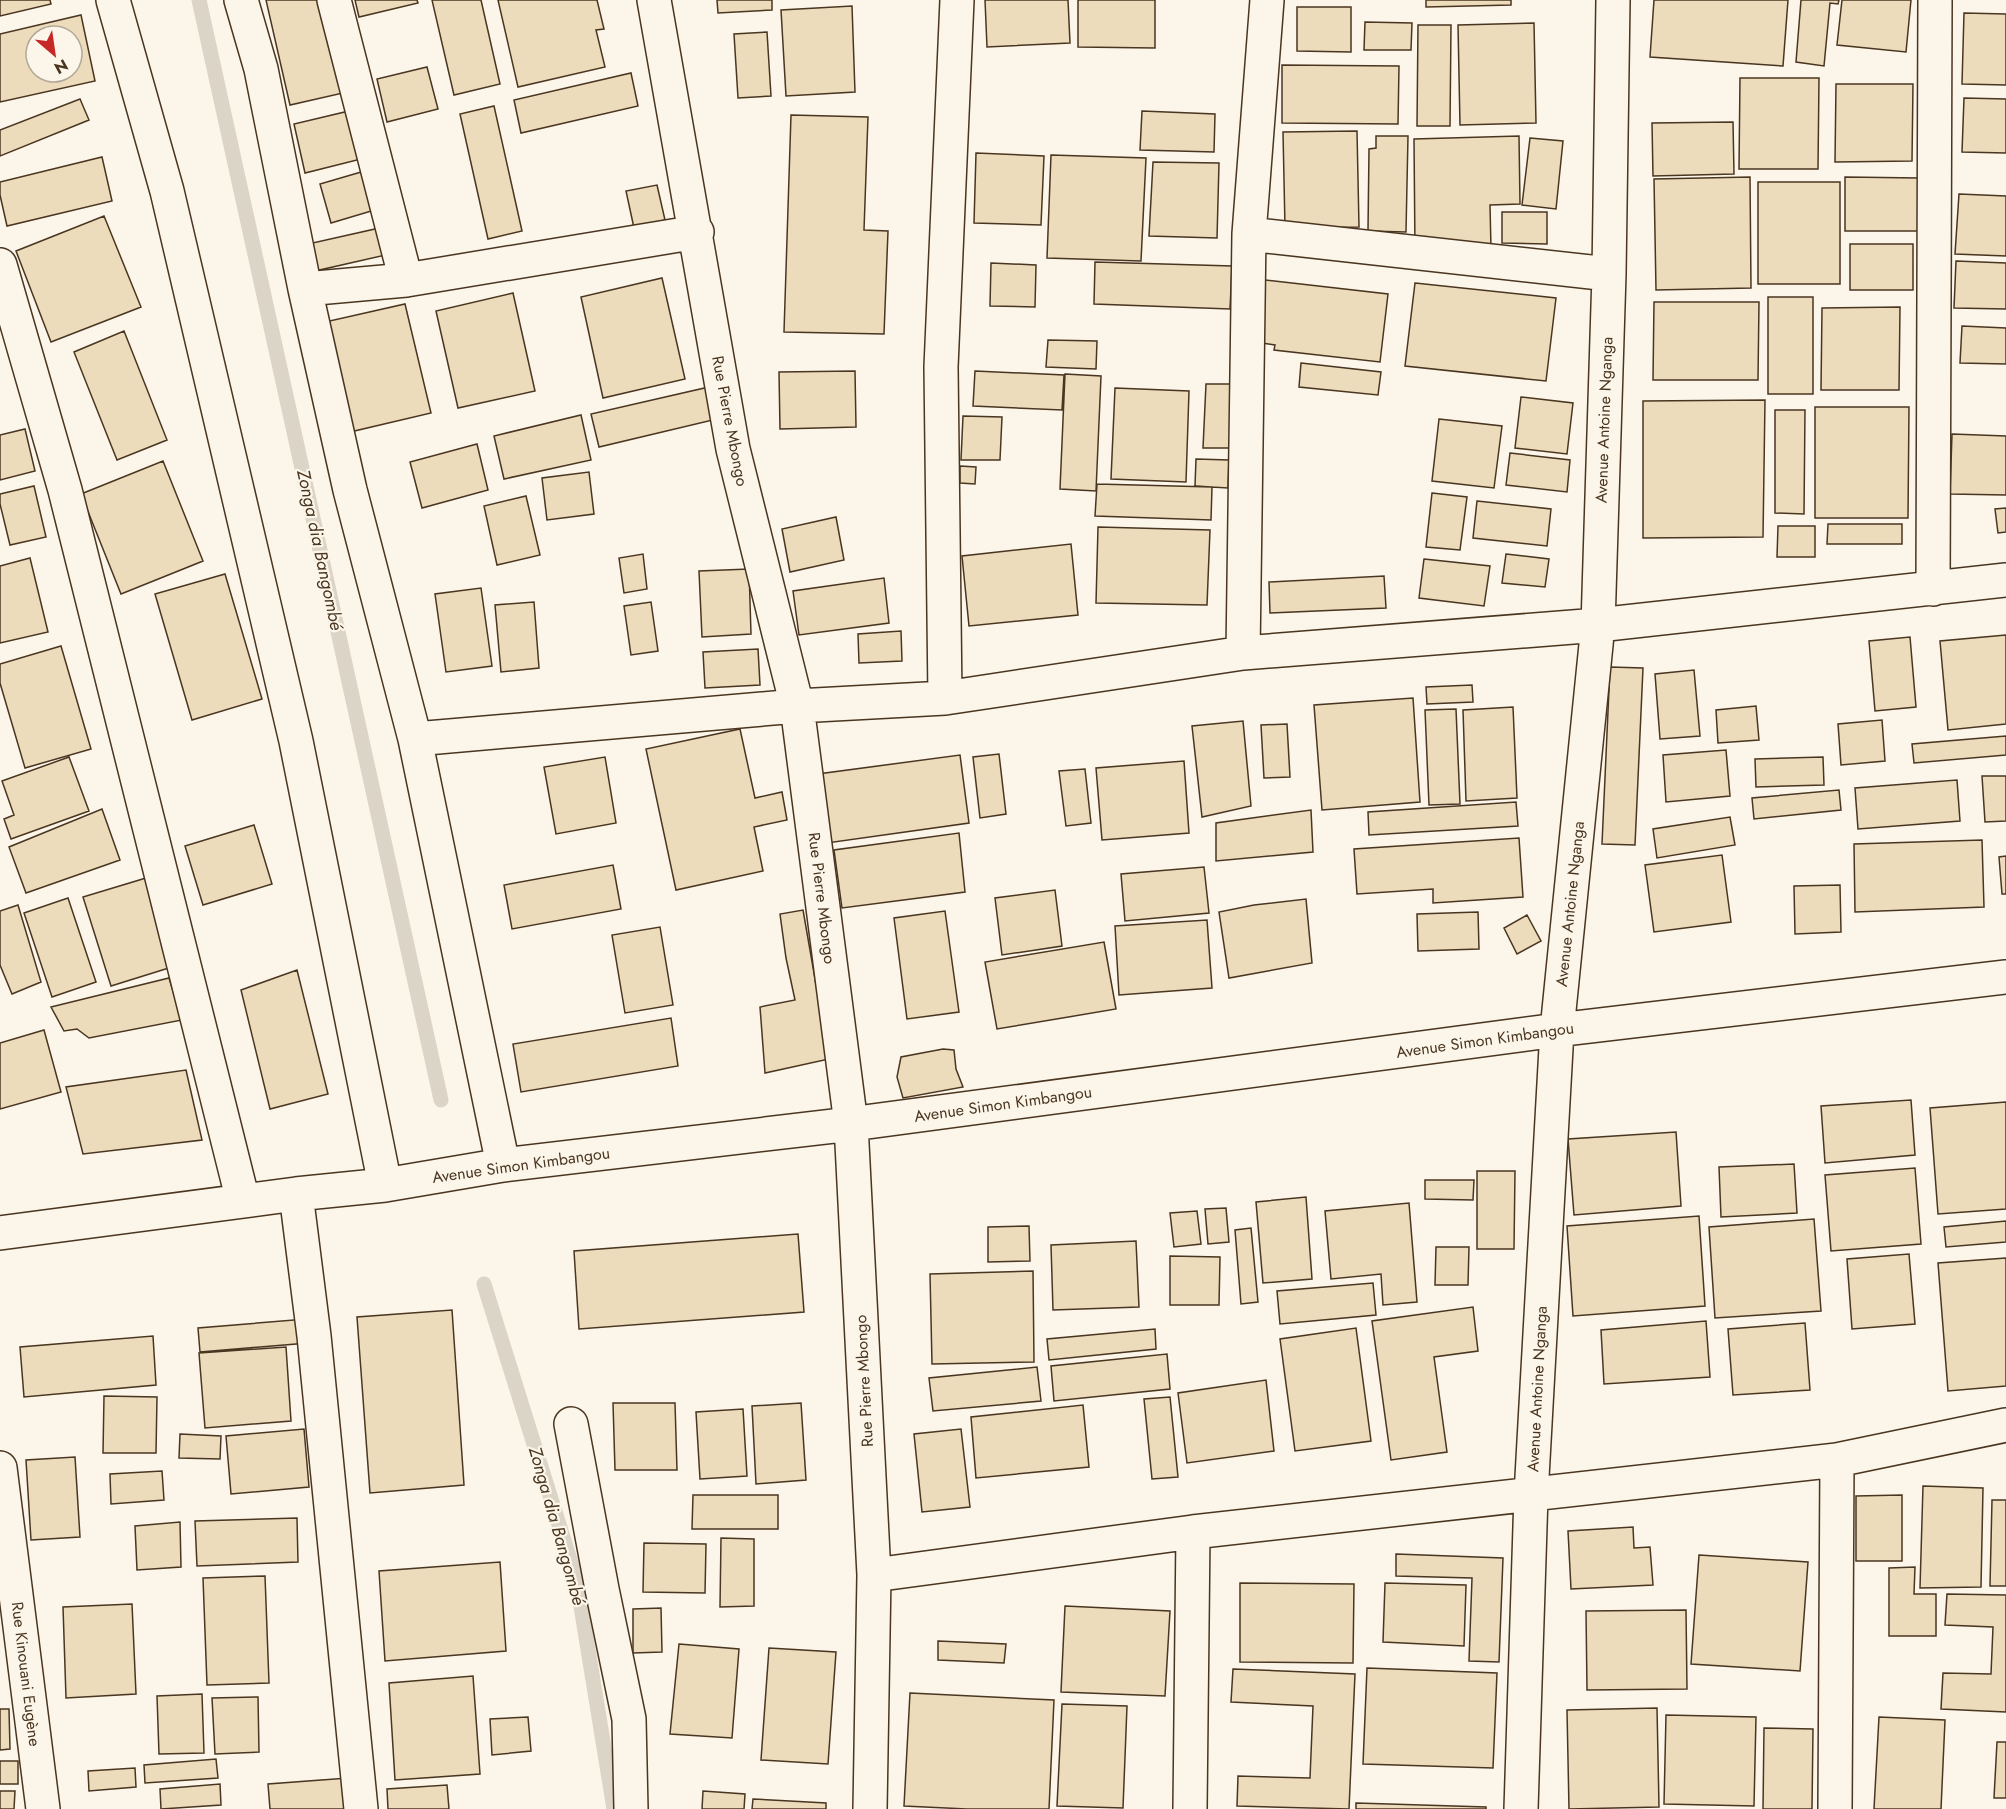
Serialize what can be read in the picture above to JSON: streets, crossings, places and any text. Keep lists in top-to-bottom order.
{
  "streets": {
    "street": [
      "Avenue Antoine Nganga",
      "Rue Pierre Mbongo",
      "Avenue Simon Kimbangou",
      "Rue Kinouani Eugène"
    ]
  },
  "crossings": [
    ["Avenue Antoine Nganga", "Avenue Simon Kimbangou"],
    ["Rue Pierre Mbongo", "Avenue Simon Kimbangou"]
  ],
  "water": ["Zonga dia Bangombé"],
  "north": "bottom right"
}
